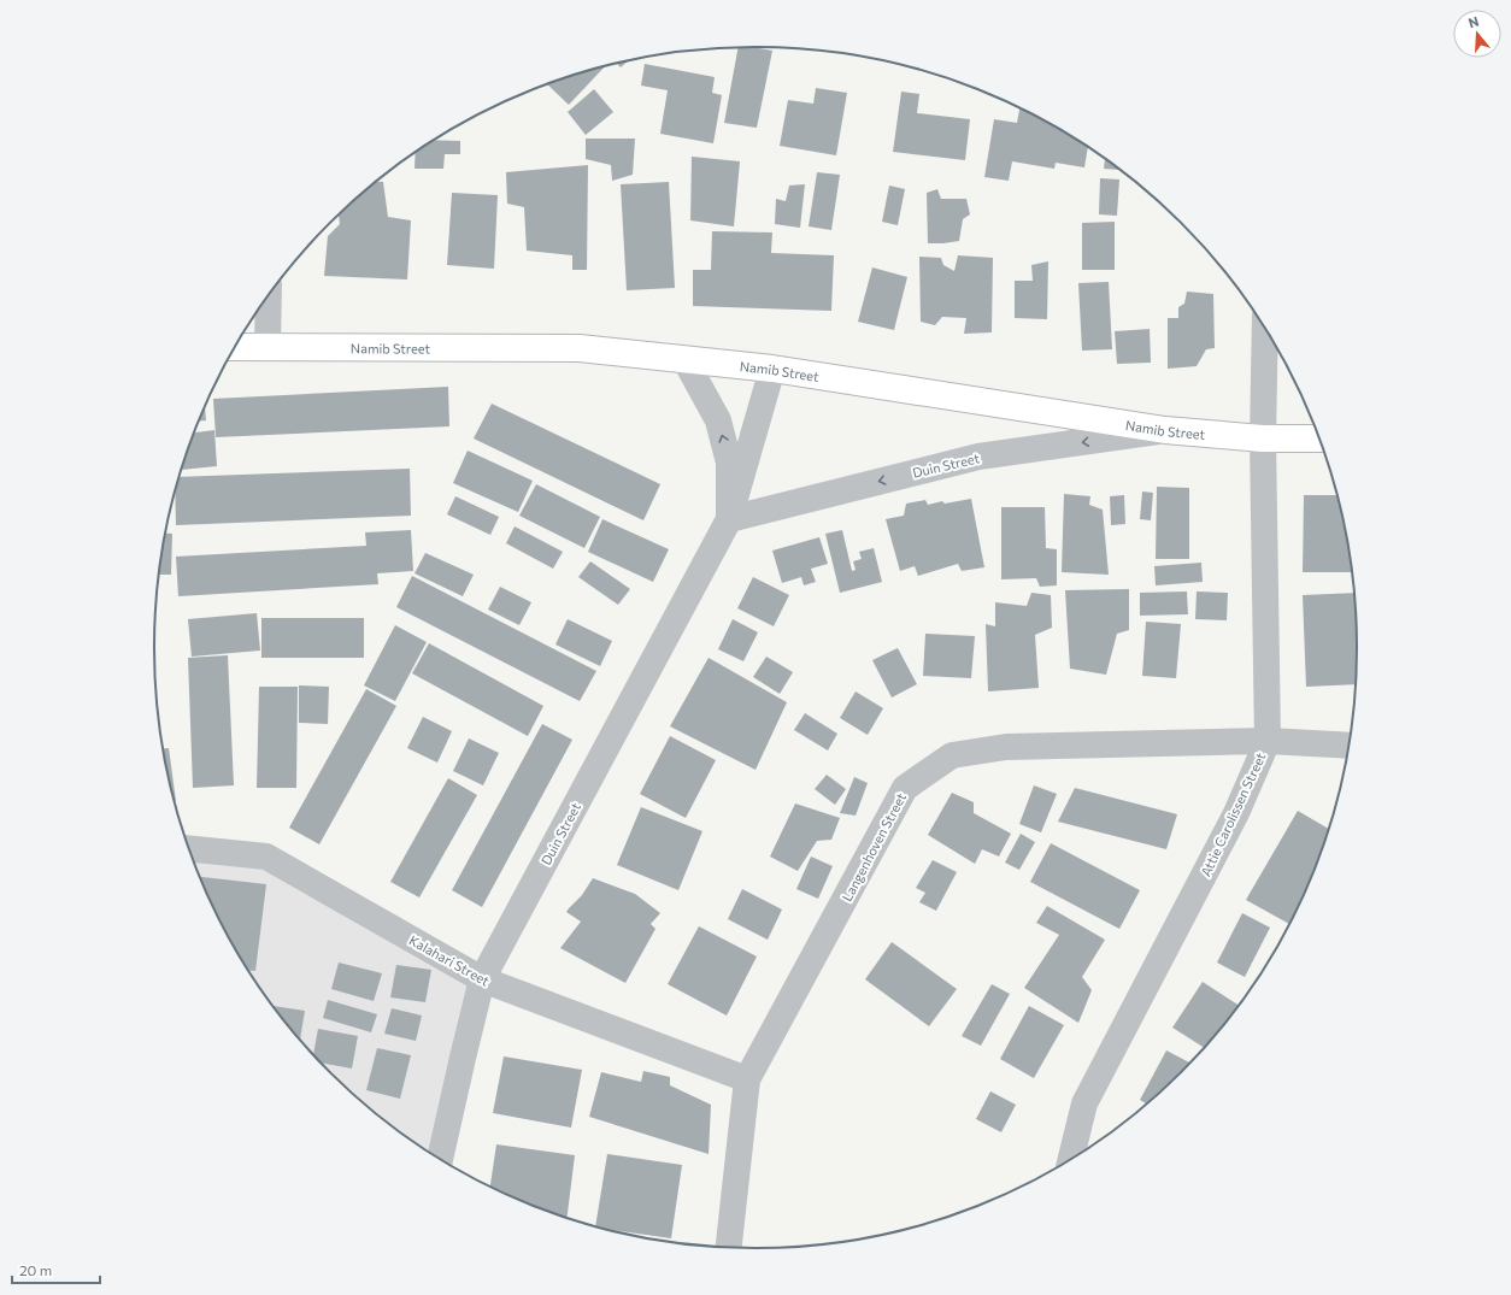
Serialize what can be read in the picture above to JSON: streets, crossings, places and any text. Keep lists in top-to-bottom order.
{
  "streets": {
    "street": [
      "Namib Street",
      "Duin Street",
      "Attie Carolissen Street",
      "Langenhoven Street",
      "Kalahari Street"
    ]
  },
  "crossings": [
    ["Namib Street", "Duin Street"],
    ["Namib Street", "Attie Carolissen Street"],
    ["Duin Street", "Kalahari Street"],
    ["Attie Carolissen Street", "Langenhoven Street"],
    ["Langenhoven Street", "Kalahari Street"]
  ],
  "scale_bar": "20 m",
  "north": "top"
}
